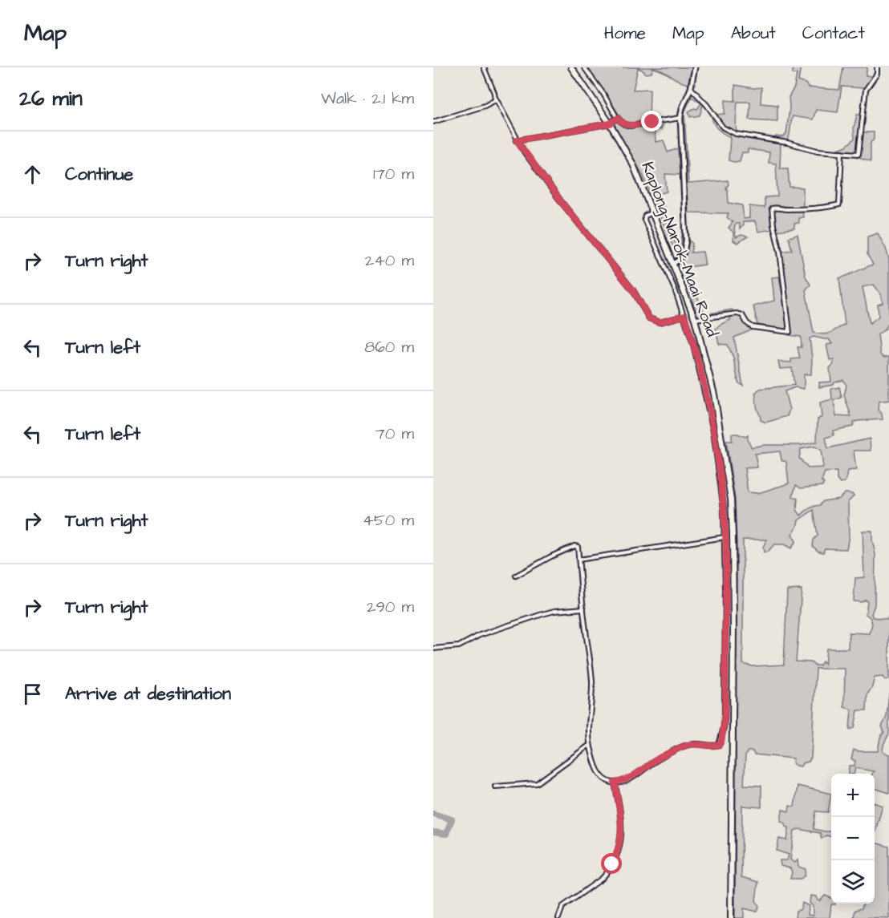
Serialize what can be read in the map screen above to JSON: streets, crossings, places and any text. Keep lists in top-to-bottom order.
{
  "streets": {
    "highway": ["Kaplong-Narok-Maai Road"]
  },
  "page": {
    "header": "Map",
    "nav": [
      "Home",
      "Map",
      "About",
      "Contact"
    ],
    "heading": ["26 min", "Walk · 2.1 km"],
    "list": [
      ["Continue", "170 m"],
      ["Turn right", "240 m"],
      ["Turn left", "860 m"],
      ["Turn left", "70 m"],
      ["Turn right", "450 m"],
      ["Turn right", "290 m"],
      "Arrive at destination"
    ],
    "map_buttons": ["+", "−"]
  }
}
